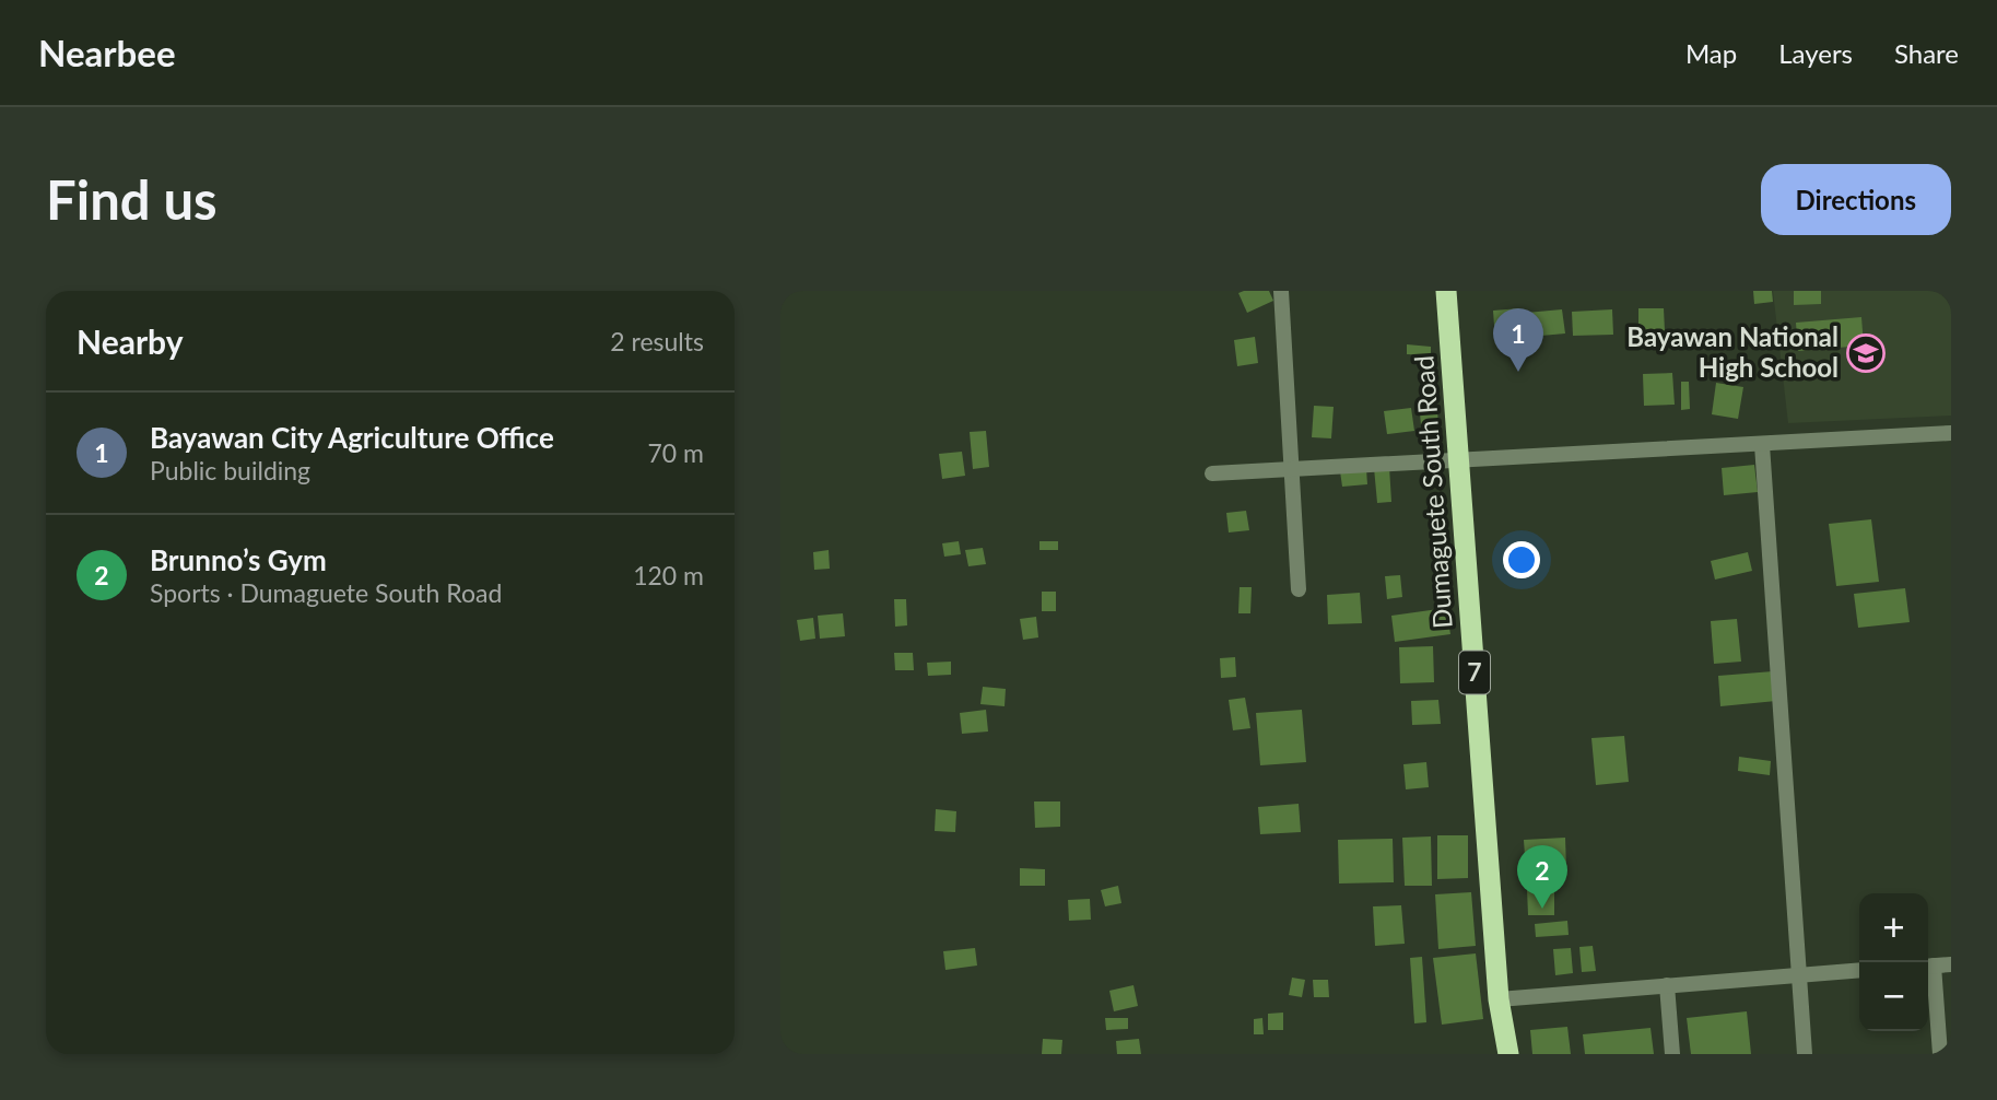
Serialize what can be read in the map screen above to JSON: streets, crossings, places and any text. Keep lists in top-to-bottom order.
{
  "streets": {
    "highway": ["Dumaguete South Road", "7"]
  },
  "places": {
    "school or university": ["Bayawan National High School"]
  },
  "page": {
    "header": "Nearbee",
    "nav": ["Map", "Layers", "Share"],
    "buttons": "Directions",
    "title": "Find us",
    "heading": ["Nearby", "2 results"],
    "pins": ["1", "2"],
    "list": [
      {
        "mark": "1",
        "name": "Bayawan City Agriculture Office",
        "note": "Public building",
        "value": "70 m"
      },
      {
        "mark": "2",
        "name": "Brunno’s Gym",
        "note": "Sports · Dumaguete South Road",
        "value": "120 m"
      }
    ],
    "map_buttons": ["+", "−"]
  }
}
